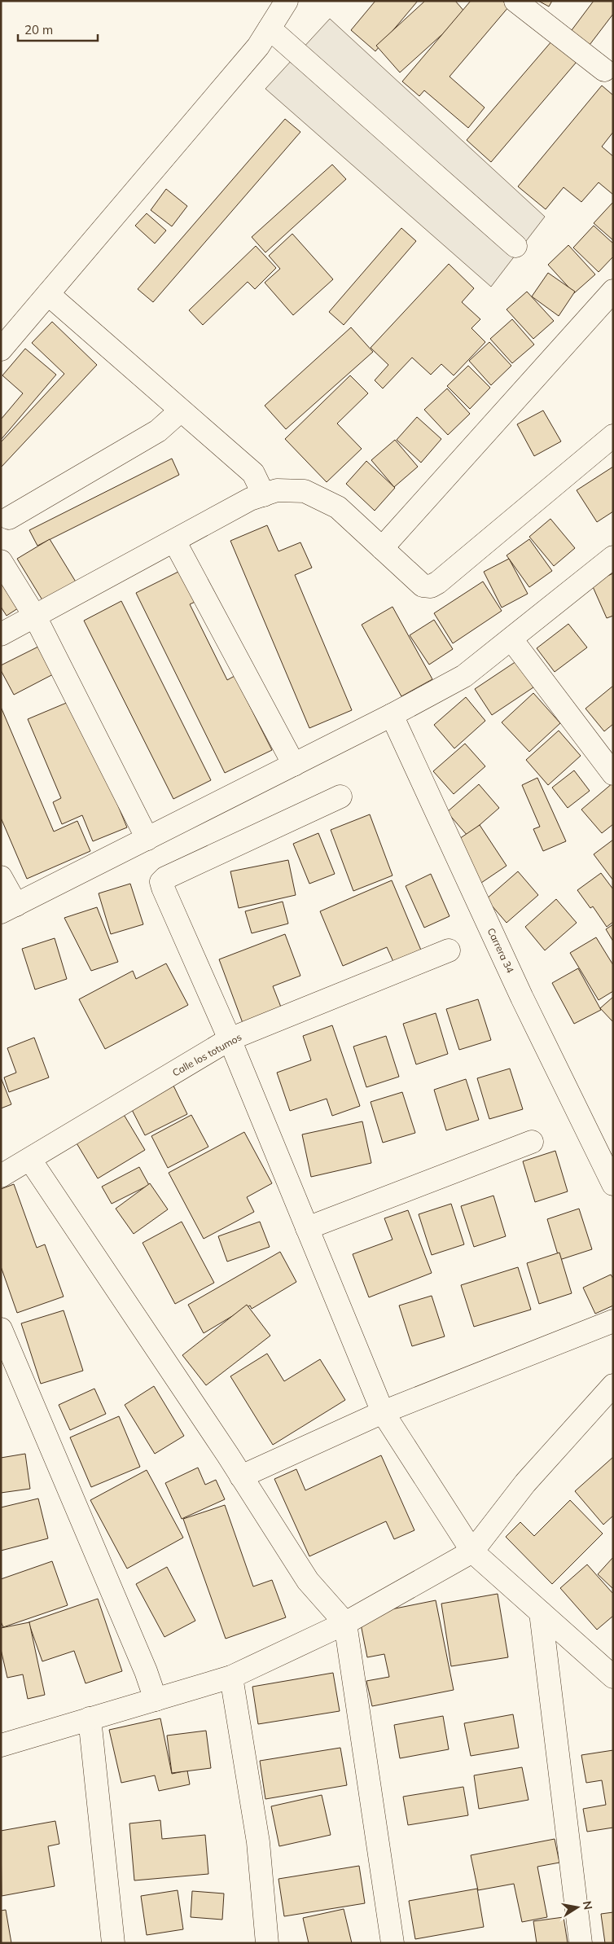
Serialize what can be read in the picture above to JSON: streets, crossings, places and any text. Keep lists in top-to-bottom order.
{
  "streets": {
    "street": ["Carrera 34", "Calle los totumos"]
  },
  "scale_bar": "20 m",
  "north": "right"
}
